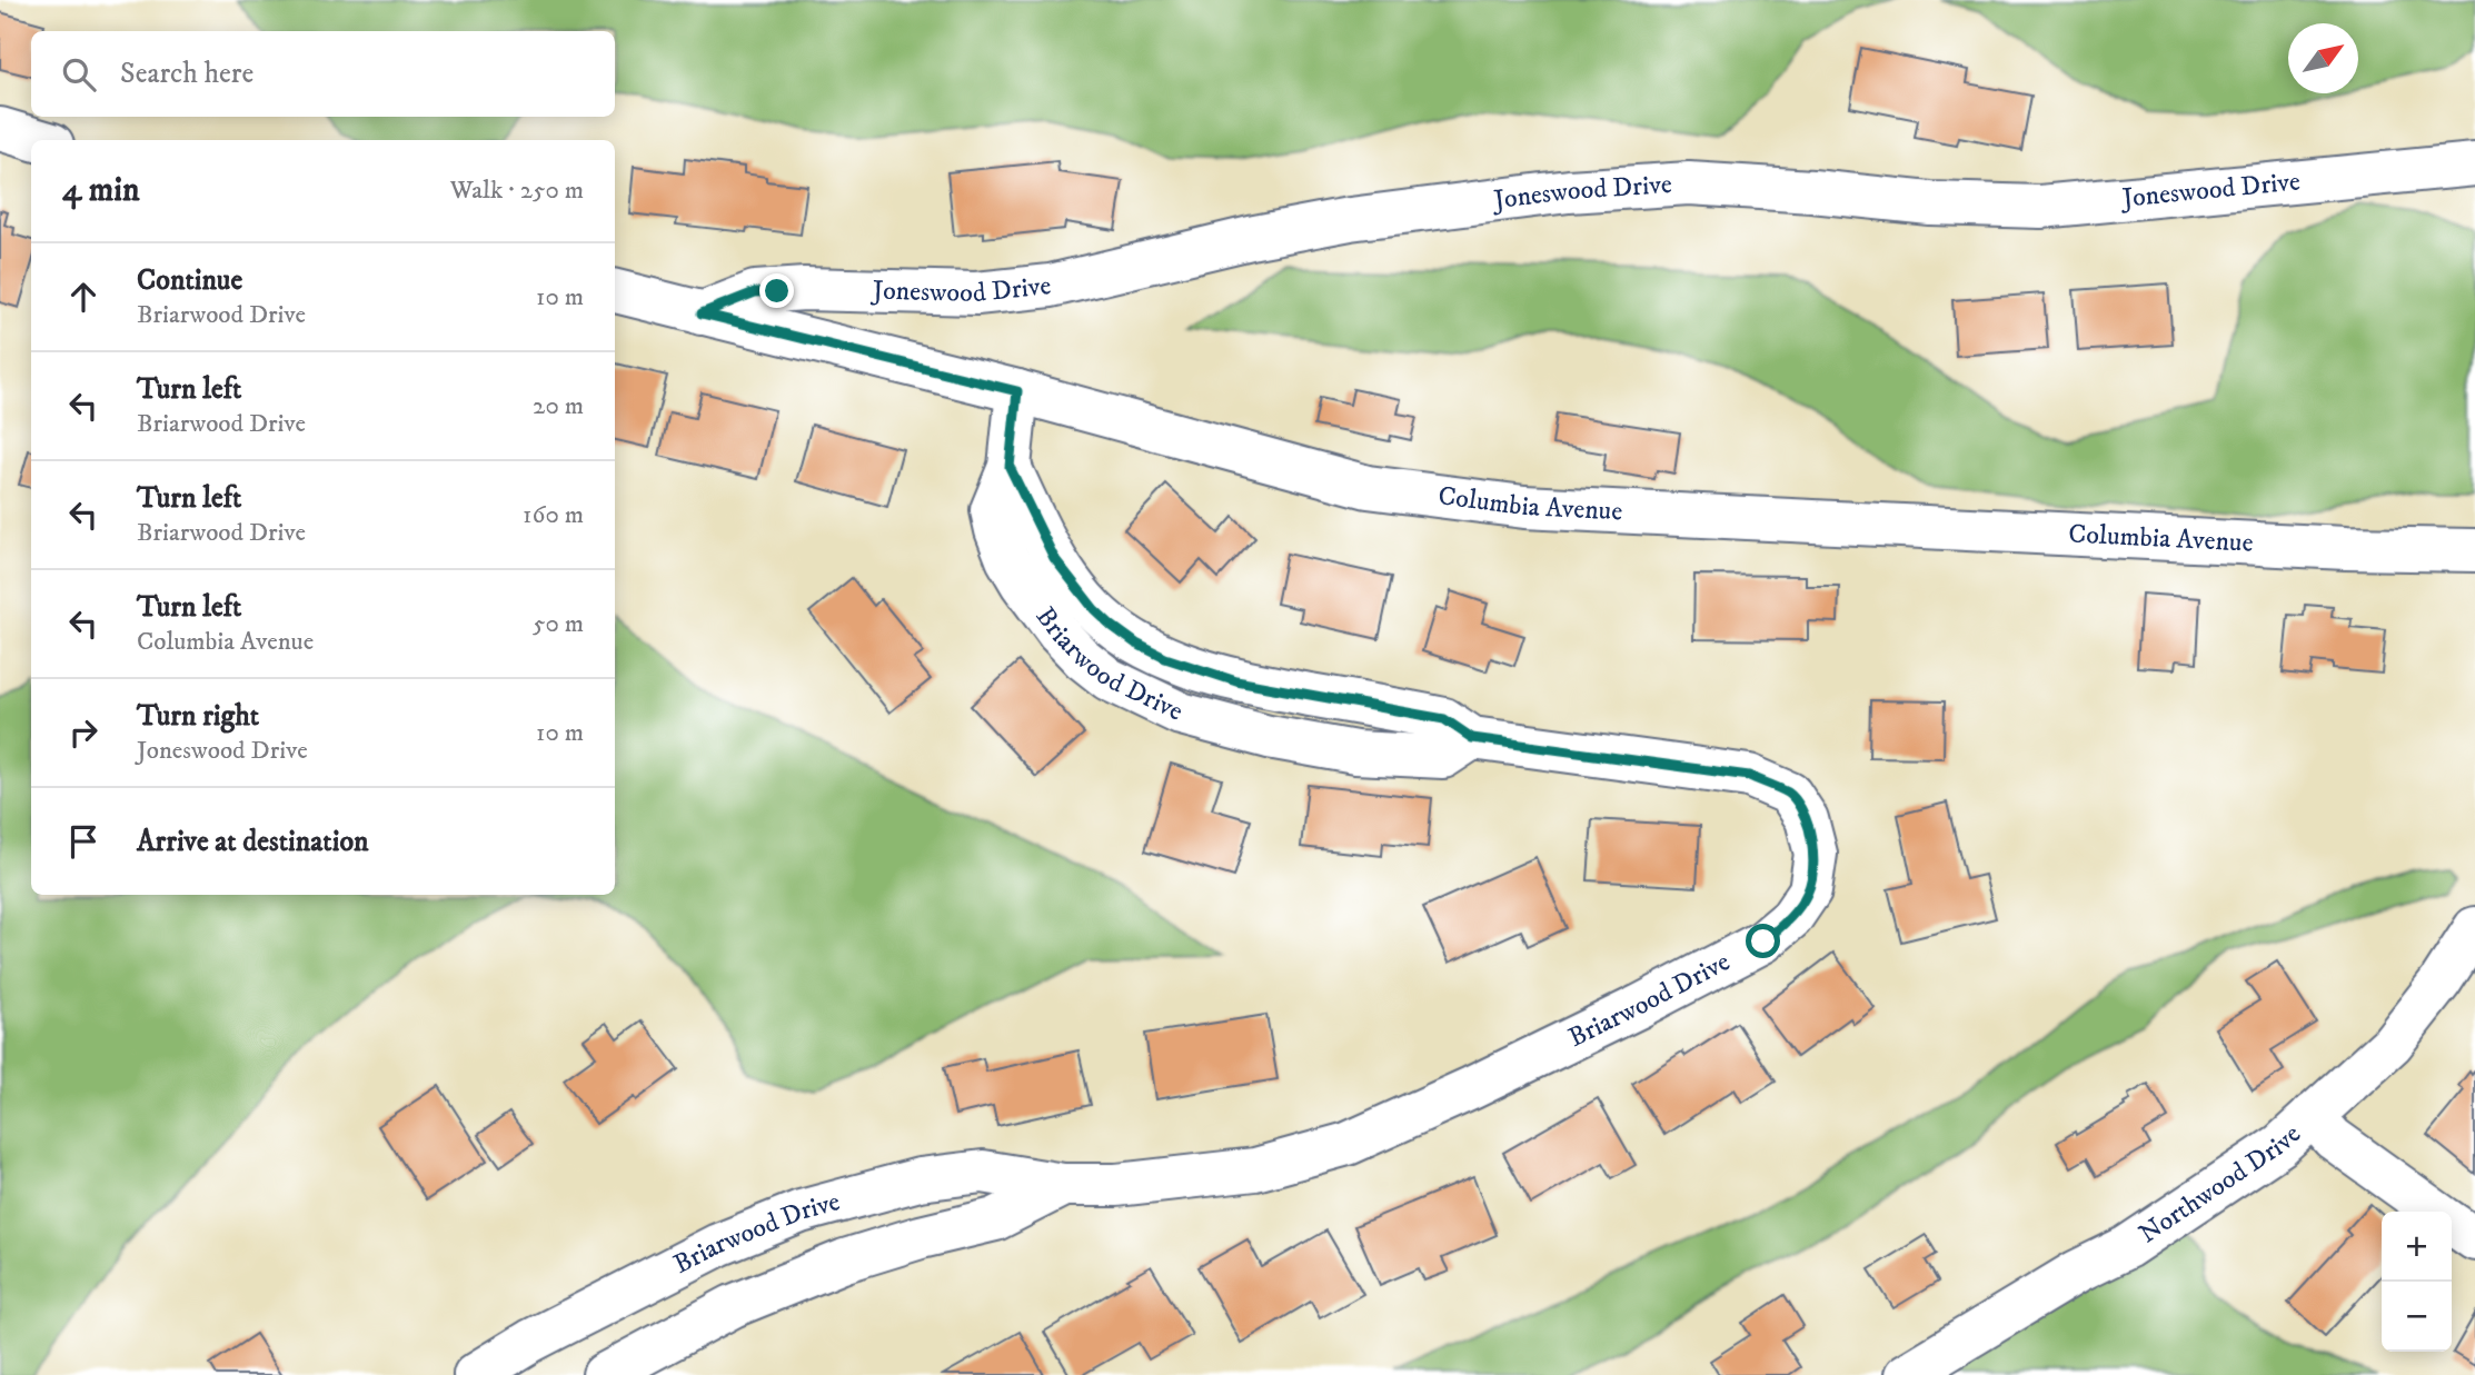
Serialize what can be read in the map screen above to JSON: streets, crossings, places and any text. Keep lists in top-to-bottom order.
{
  "streets": {
    "street": [
      "Joneswood Drive",
      "Columbia Avenue",
      "Briarwood Drive",
      "Northwood Drive"
    ]
  },
  "crossings": [
    ["Joneswood Drive", "Columbia Avenue"],
    ["Columbia Avenue", "Briarwood Drive"]
  ],
  "north": "top right",
  "page": {
    "search": "Search here",
    "heading": ["4 min", "Walk · 250 m"],
    "list": [
      ["Continue", "Briarwood Drive", "10 m"],
      ["Turn left", "Briarwood Drive", "20 m"],
      ["Turn left", "Briarwood Drive", "160 m"],
      ["Turn left", "Columbia Avenue", "50 m"],
      ["Turn right", "Joneswood Drive", "10 m"],
      "Arrive at destination"
    ],
    "map_buttons": ["+", "−"]
  }
}
